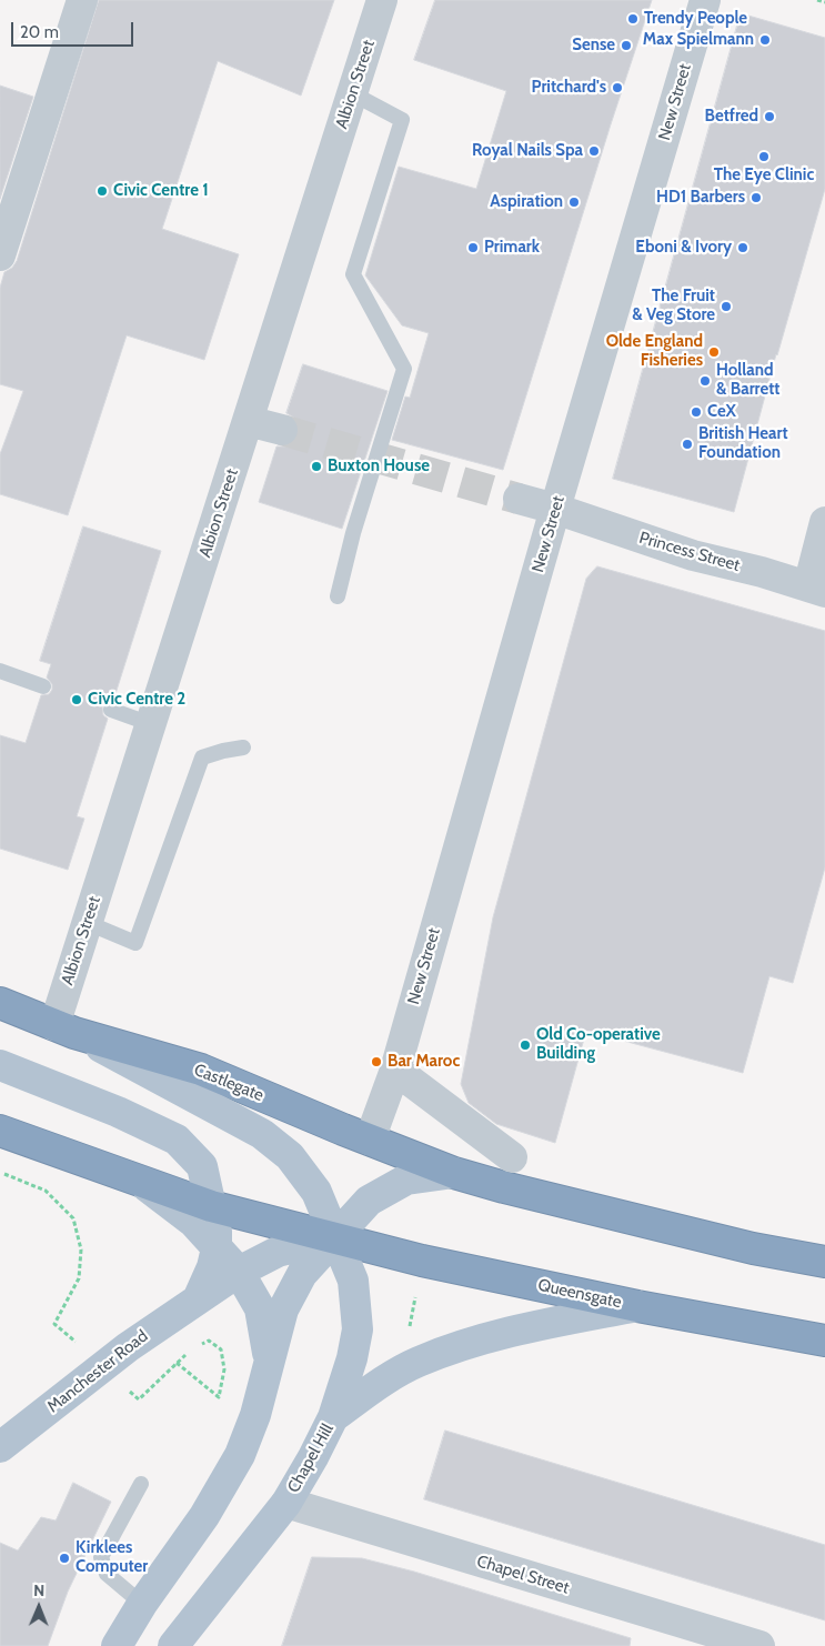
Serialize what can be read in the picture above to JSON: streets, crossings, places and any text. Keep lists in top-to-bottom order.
{
  "streets": {
    "highway": ["Castlegate", "Queensgate"],
    "main road": ["Manchester Road", "Chapel Hill"],
    "street": [
      "Albion Street",
      "New Street",
      "Princess Street",
      "Chapel Street"
    ]
  },
  "crossings": [
    ["Albion Street", "Castlegate"],
    ["Albion Street", "Chapel Hill"],
    ["New Street", "Princess Street"],
    ["New Street", "Castlegate"],
    ["Castlegate", "Chapel Hill"],
    ["Queensgate", "Manchester Road"],
    ["Queensgate", "Chapel Hill"],
    ["Manchester Road", "Chapel Hill"],
    ["Chapel Hill", "Chapel Street"]
  ],
  "places": [
    "Trendy People",
    "Max Spielmann",
    "Sense",
    "Pritchard's",
    "Betfred",
    "Royal Nails Spa",
    "The Eye Clinic",
    "Civic Centre 1",
    "HD1 Barbers",
    "Aspiration",
    "Primark",
    "Eboni & Ivory",
    "The Fruit & Veg Store",
    "Olde England Fisheries",
    "Holland & Barrett",
    "CeX",
    "British Heart Foundation",
    "Buxton House",
    "Civic Centre 2",
    "Old Co-operative Building",
    "Bar Maroc",
    "Kirklees Computer"
  ],
  "scale_bar": "20 m",
  "north": "top"
}
